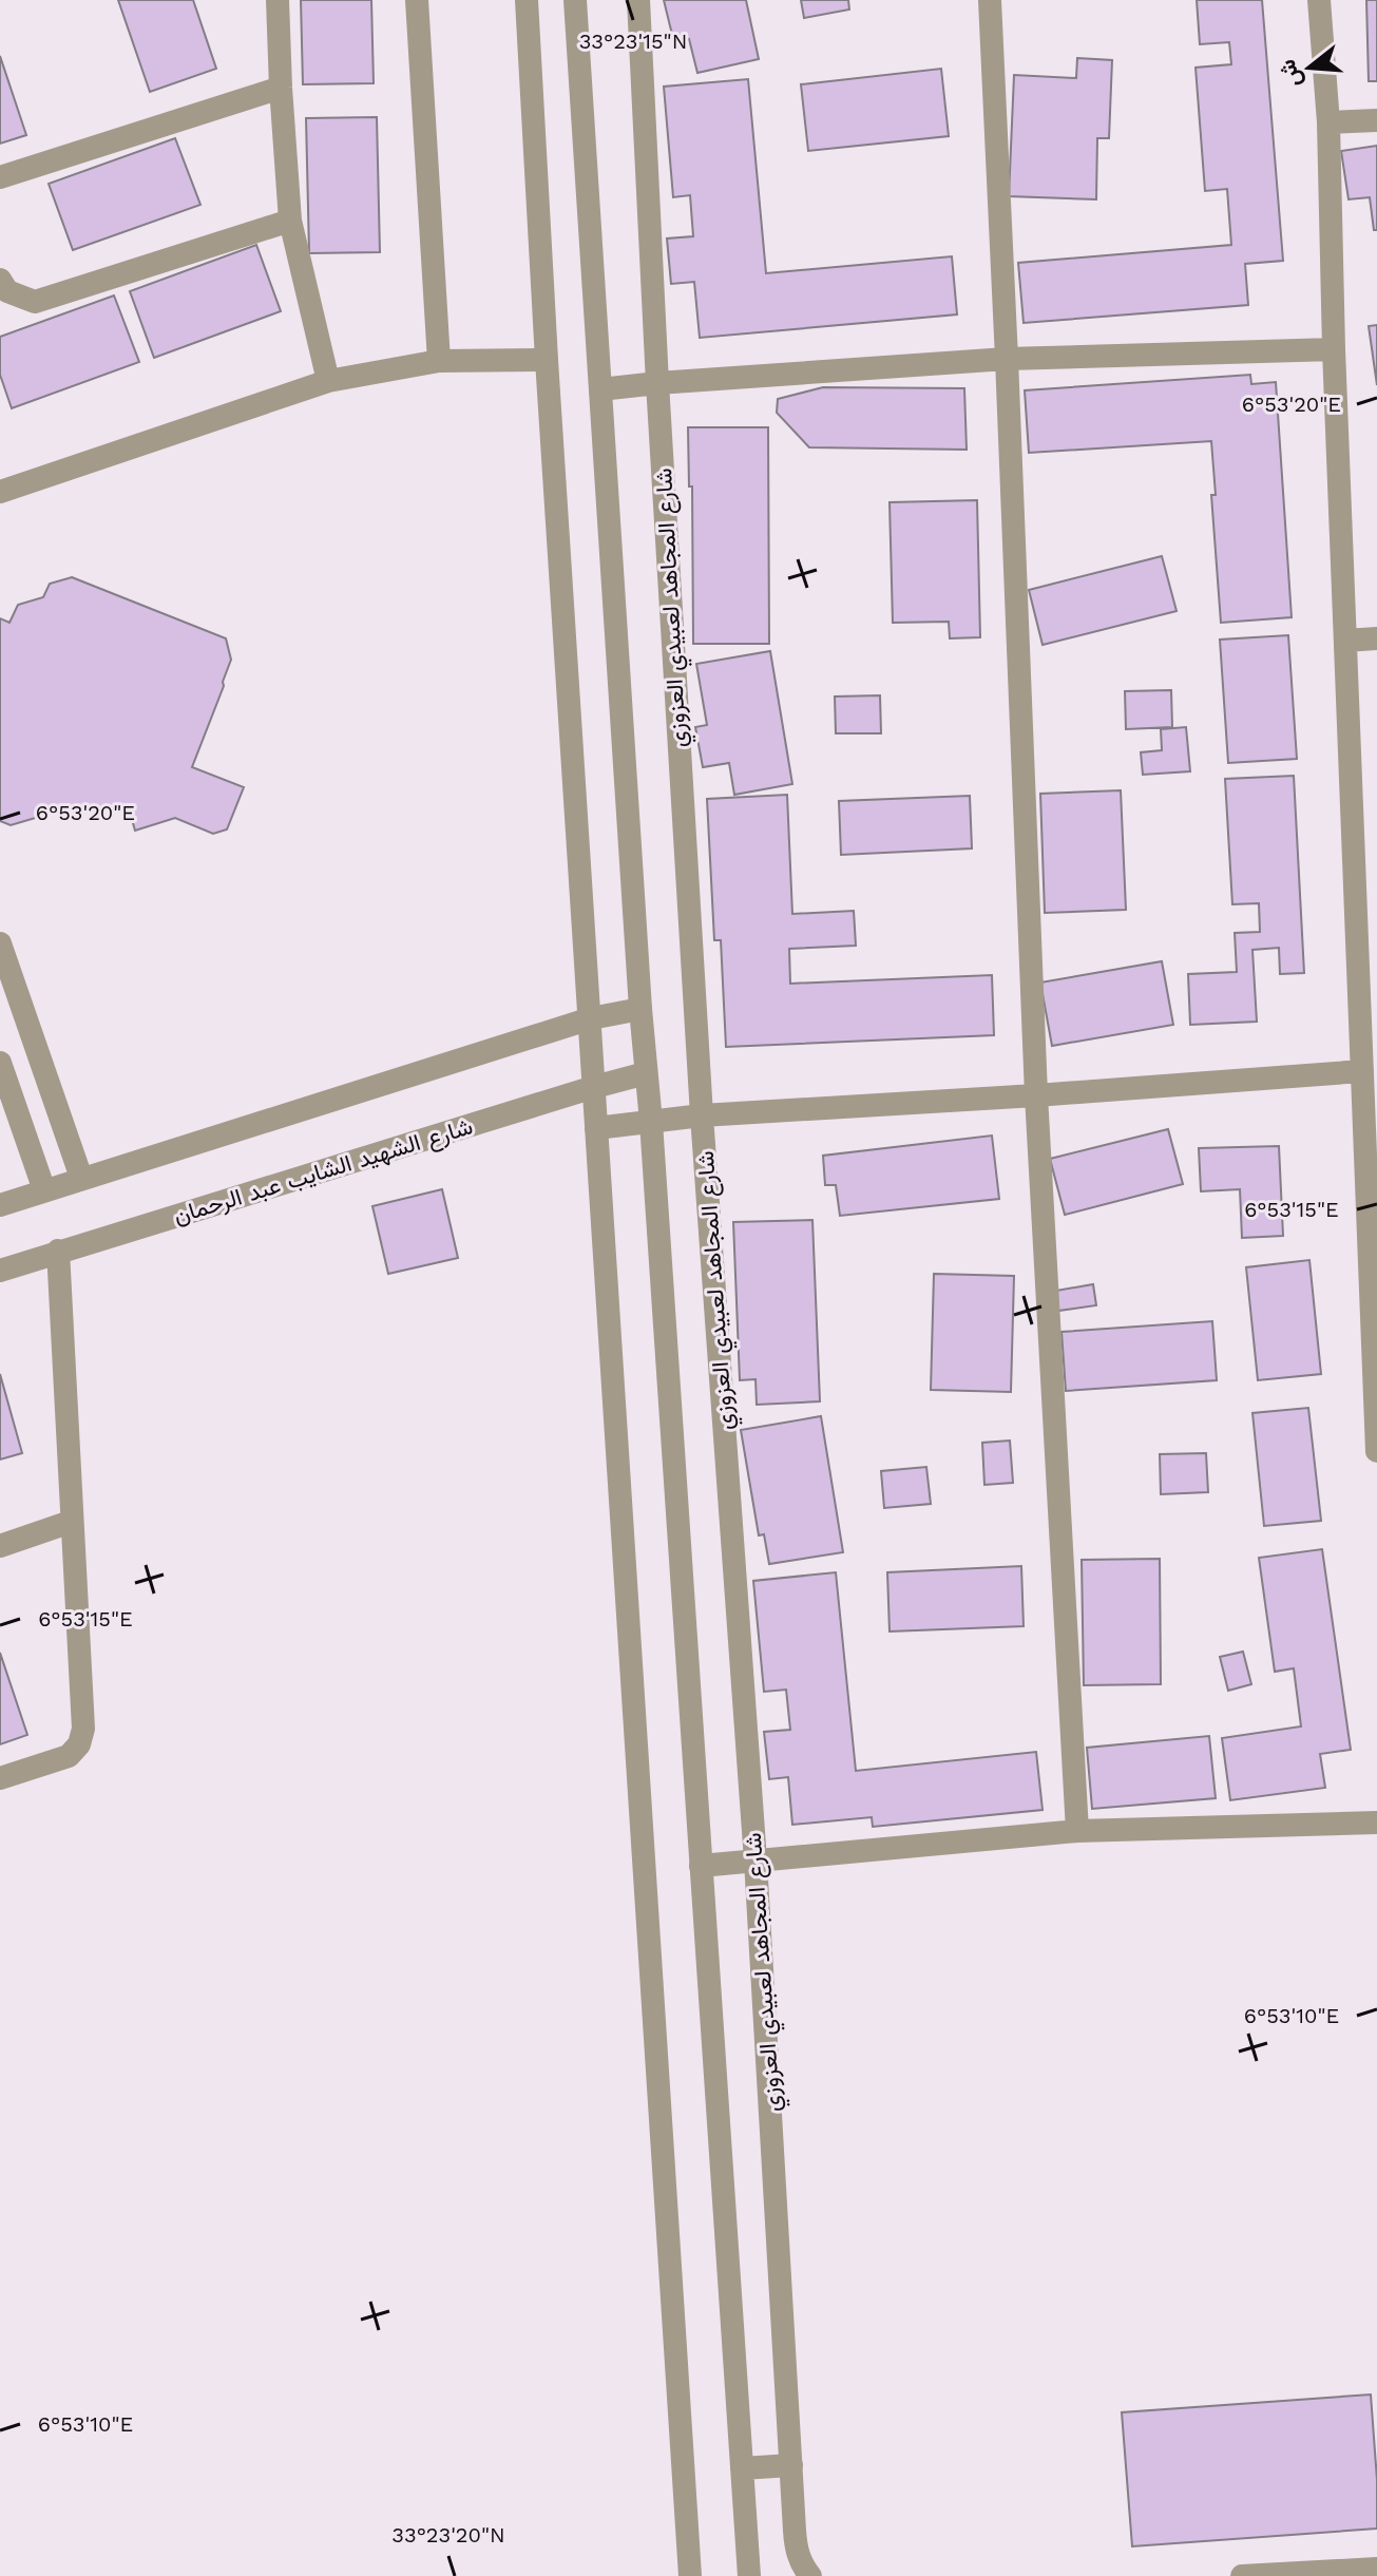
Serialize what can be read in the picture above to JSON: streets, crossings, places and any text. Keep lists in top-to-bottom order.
{
  "streets": {
    "street": ["شارع المجاهد لعبيدي العزوزي", "شارع الشهيد الشايب عبد الرحمان"]
  },
  "north": "left",
  "coordinates": [
    "33°23'15\"N",
    "6°53'20\"E",
    "6°53'15\"E",
    "6°53'10\"E",
    "33°23'20\"N"
  ]
}
